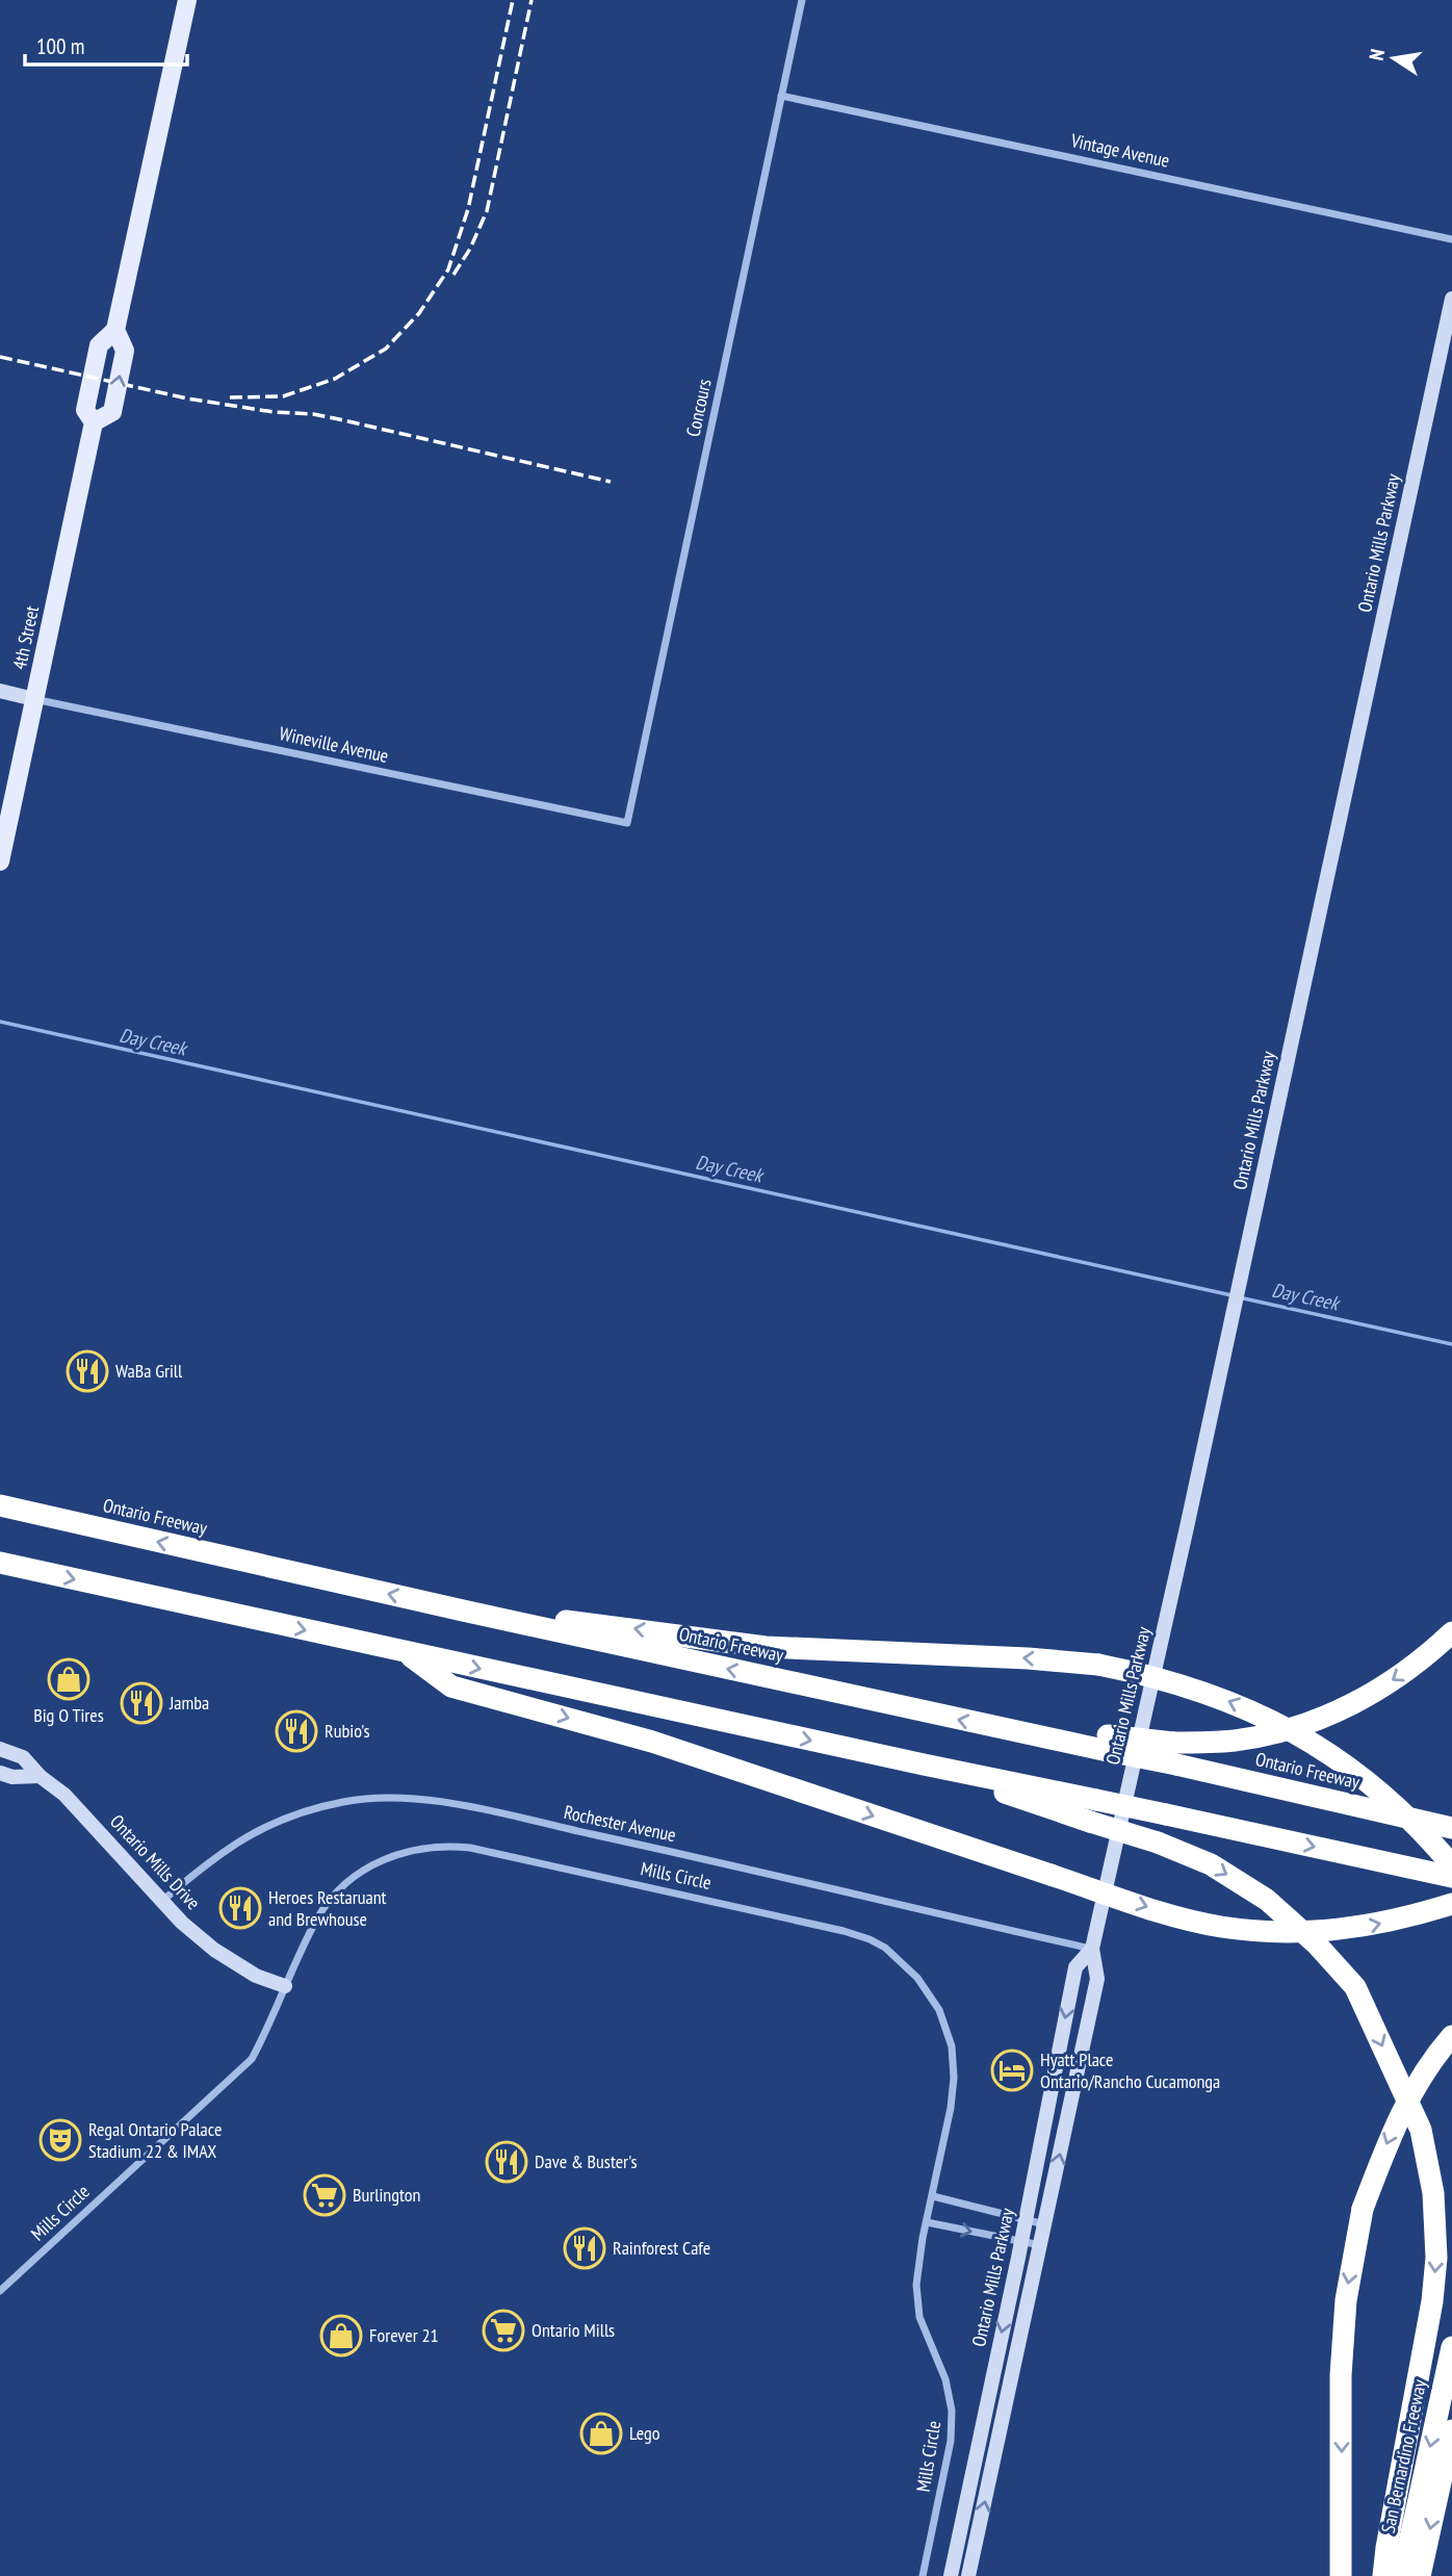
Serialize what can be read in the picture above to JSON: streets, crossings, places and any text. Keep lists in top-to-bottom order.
{
  "streets": {
    "highway": ["Ontario Freeway", "San Bernardino Freeway"],
    "main road": ["Ontario Mills Parkway", "4th Street", "Ontario Mills Drive"],
    "street": [
      "Vintage Avenue",
      "Concours",
      "Wineville Avenue",
      "Rochester Avenue",
      "Mills Circle"
    ]
  },
  "crossings": [
    ["Vintage Avenue", "Concours"],
    ["Concours", "Wineville Avenue"],
    ["Ontario Mills Parkway", "Rochester Avenue"],
    ["4th Street", "Wineville Avenue"],
    ["Rochester Avenue", "Ontario Mills Drive"],
    ["Ontario Mills Drive", "Mills Circle"]
  ],
  "water": ["Day Creek"],
  "places": {
    "restaurant": [
      "WaBa Grill",
      "Jamba",
      "Rubio's",
      "Heroes Restaruant and Brewhouse",
      "Dave & Buster's",
      "Rainforest Cafe"
    ],
    "shop": ["Big O Tires", "Forever 21", "Lego"],
    "hotel": ["Hyatt Place Ontario/Rancho Cucamonga"],
    "theatre": ["Regal Ontario Palace Stadium 22 & IMAX"],
    "supermarket": ["Burlington", "Ontario Mills"]
  },
  "scale_bar": "100 m",
  "north": "left"
}
